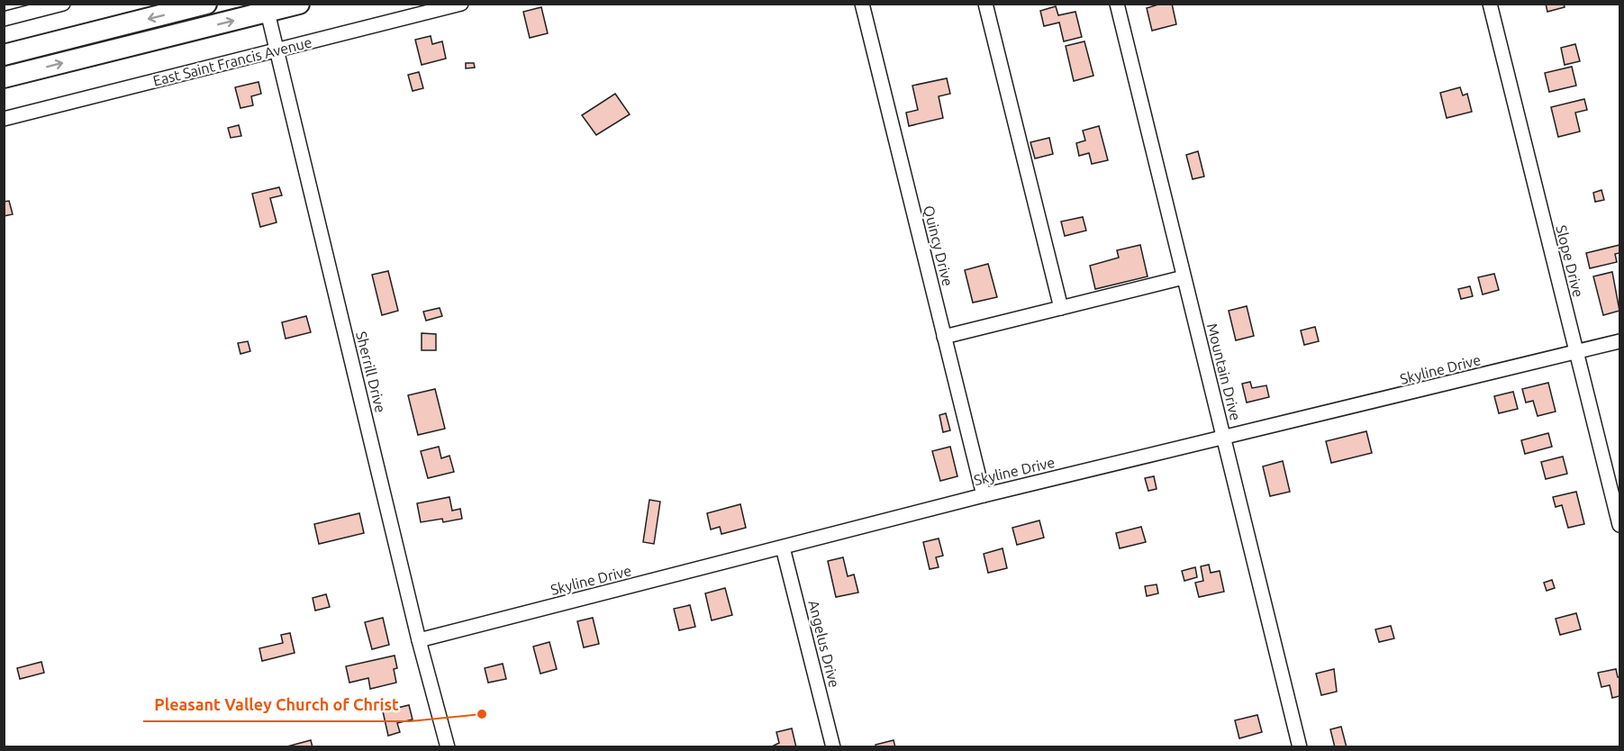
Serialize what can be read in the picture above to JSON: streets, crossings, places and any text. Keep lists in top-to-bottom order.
{
  "streets": {
    "street": [
      "East Saint Francis Avenue",
      "Quincy Drive",
      "Slope Drive",
      "Skyline Drive",
      "Sherrill Drive",
      "Mountain Drive",
      "Angelus Drive"
    ]
  },
  "crossings": [
    ["East Saint Francis Avenue", "Sherrill Drive"],
    ["Quincy Drive", "Skyline Drive"],
    ["Slope Drive", "Skyline Drive"],
    ["Skyline Drive", "Sherrill Drive"],
    ["Skyline Drive", "Mountain Drive"],
    ["Skyline Drive", "Angelus Drive"]
  ],
  "places": ["Pleasant Valley Church of Christ"]
}
